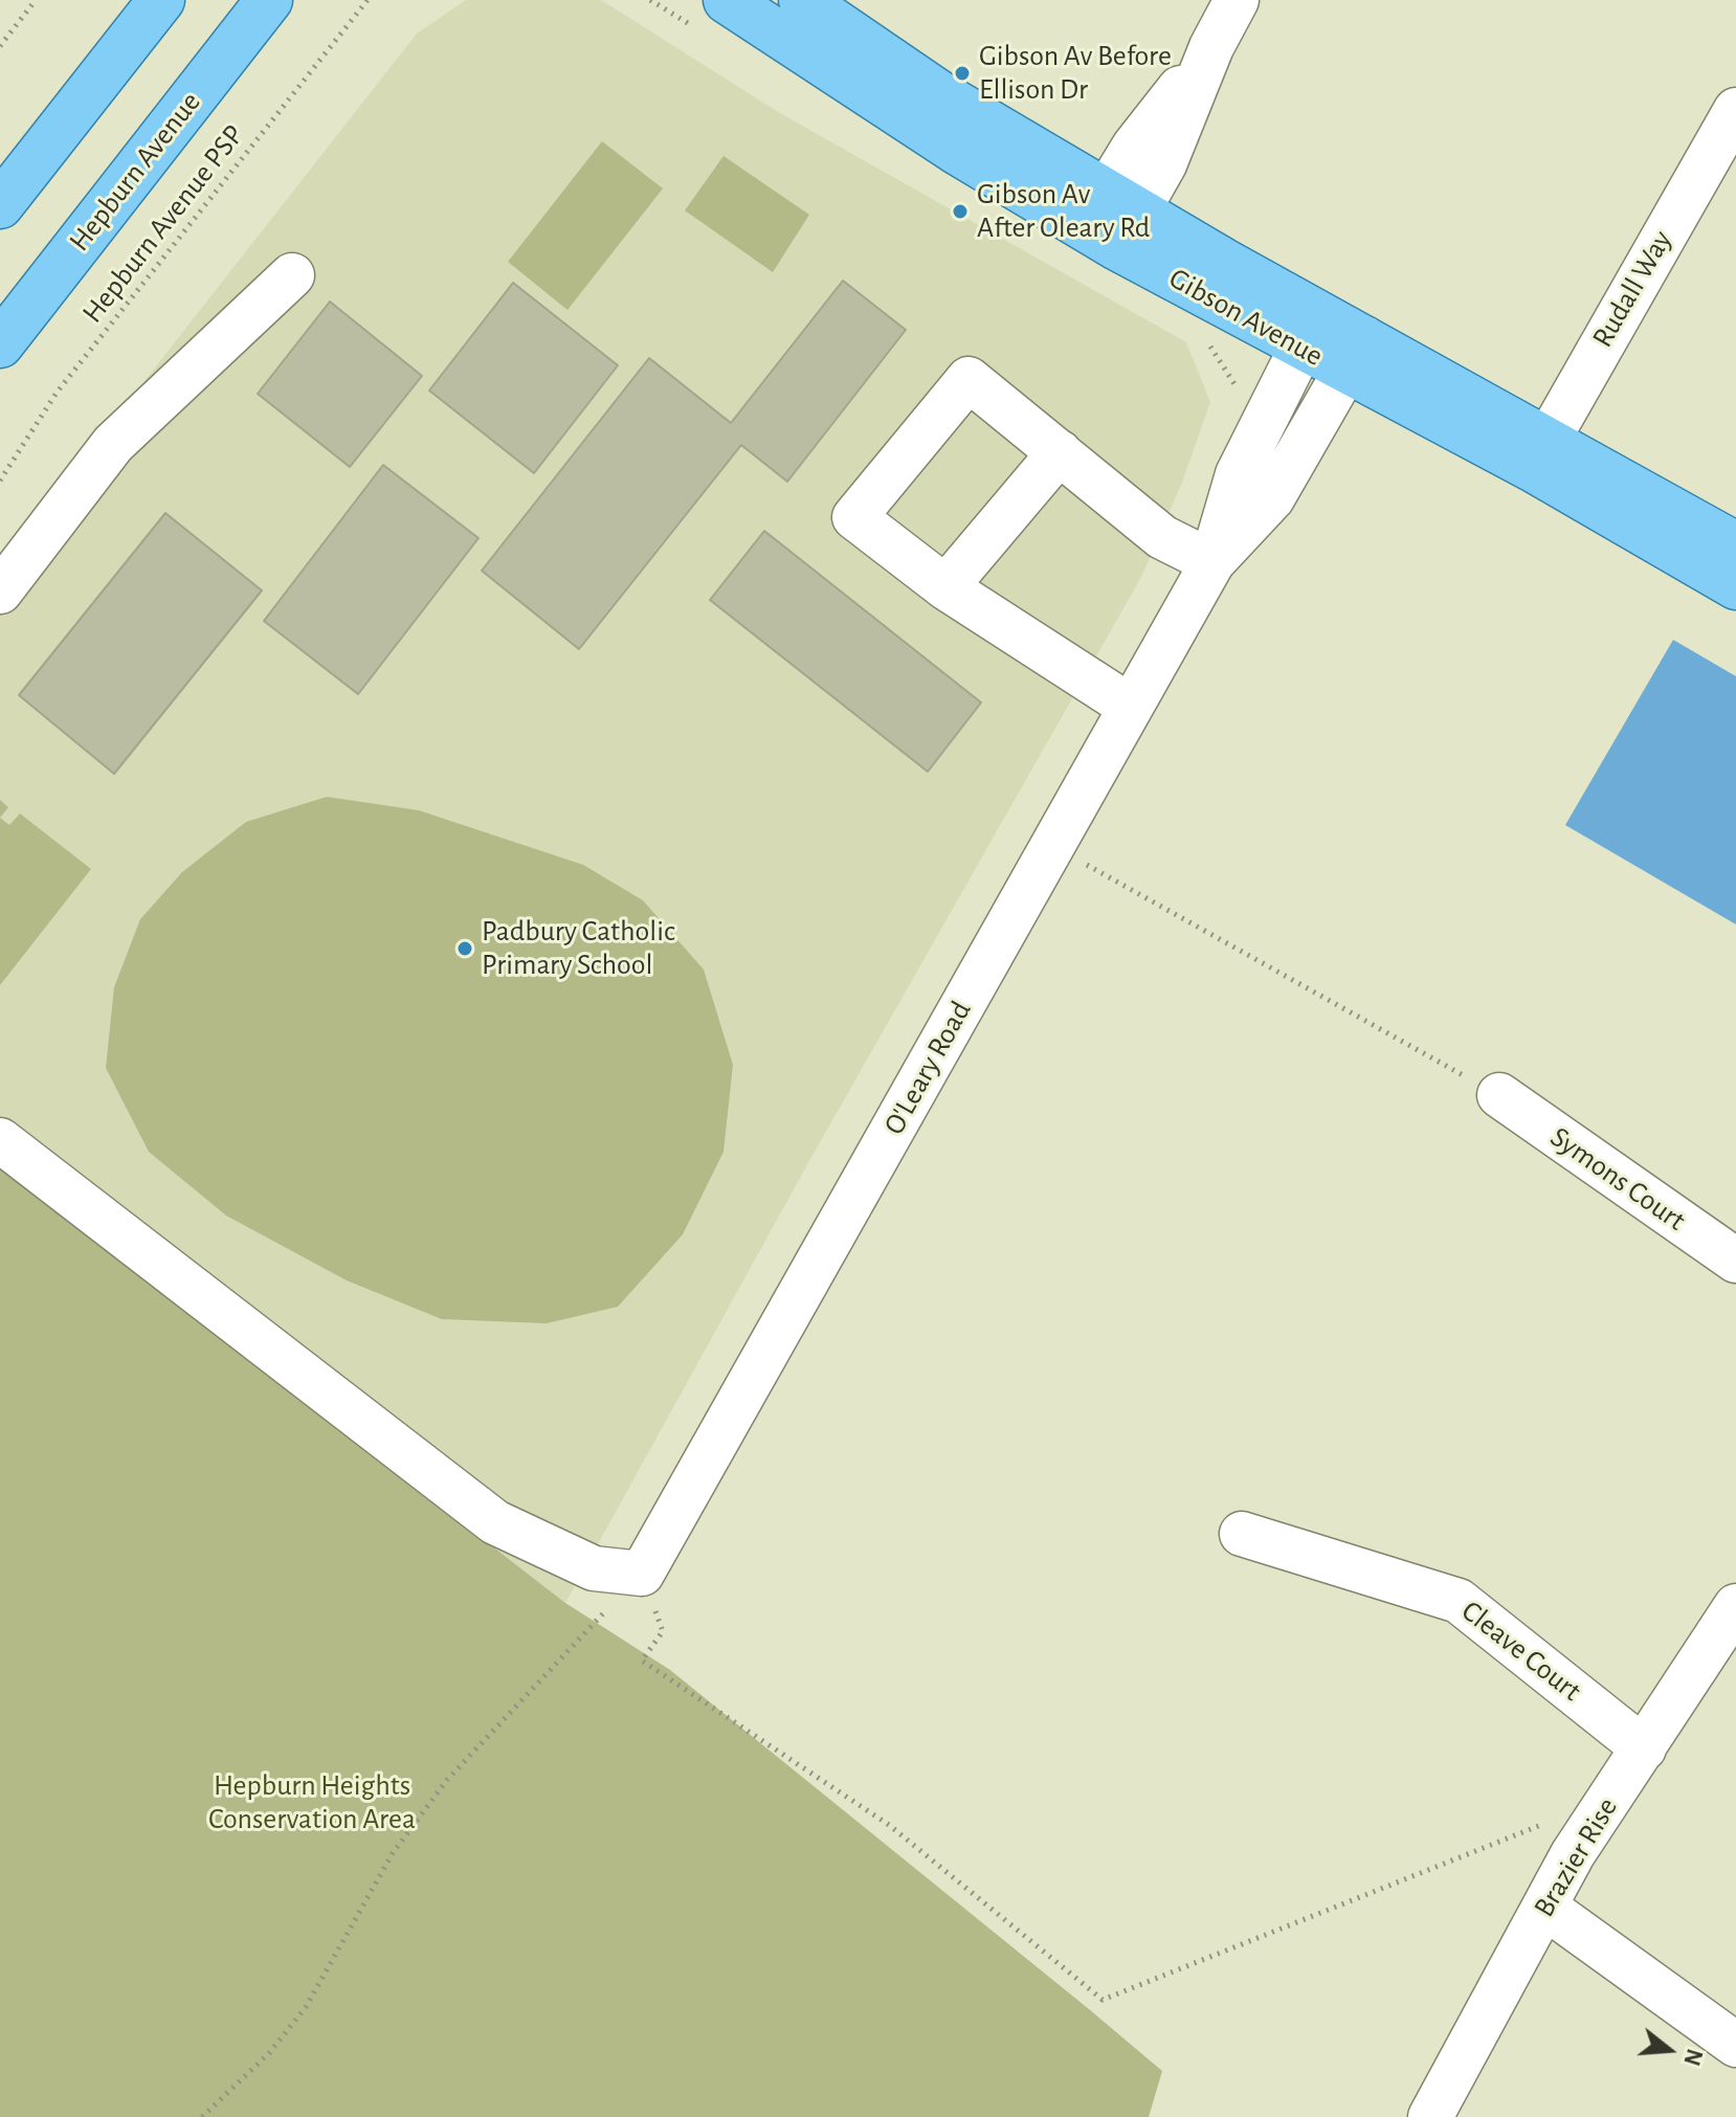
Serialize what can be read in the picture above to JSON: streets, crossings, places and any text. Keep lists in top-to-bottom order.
{
  "streets": {
    "main road": ["Hepburn Avenue", "Gibson Avenue"],
    "street": [
      "Rudall Way",
      "O'Leary Road",
      "Symons Court",
      "Cleave Court",
      "Brazier Rise"
    ],
    "path": ["Hepburn Avenue PSP"]
  },
  "crossings": [
    ["Rudall Way", "Gibson Avenue"],
    ["Gibson Avenue", "O'Leary Road"],
    ["Cleave Court", "Brazier Rise"]
  ],
  "parks": ["Hepburn Heights Conservation Area"],
  "places": ["Gibson Av Before Ellison Dr", "Gibson Av After Oleary Rd", "Padbury Catholic Primary School"],
  "north": "right"
}
